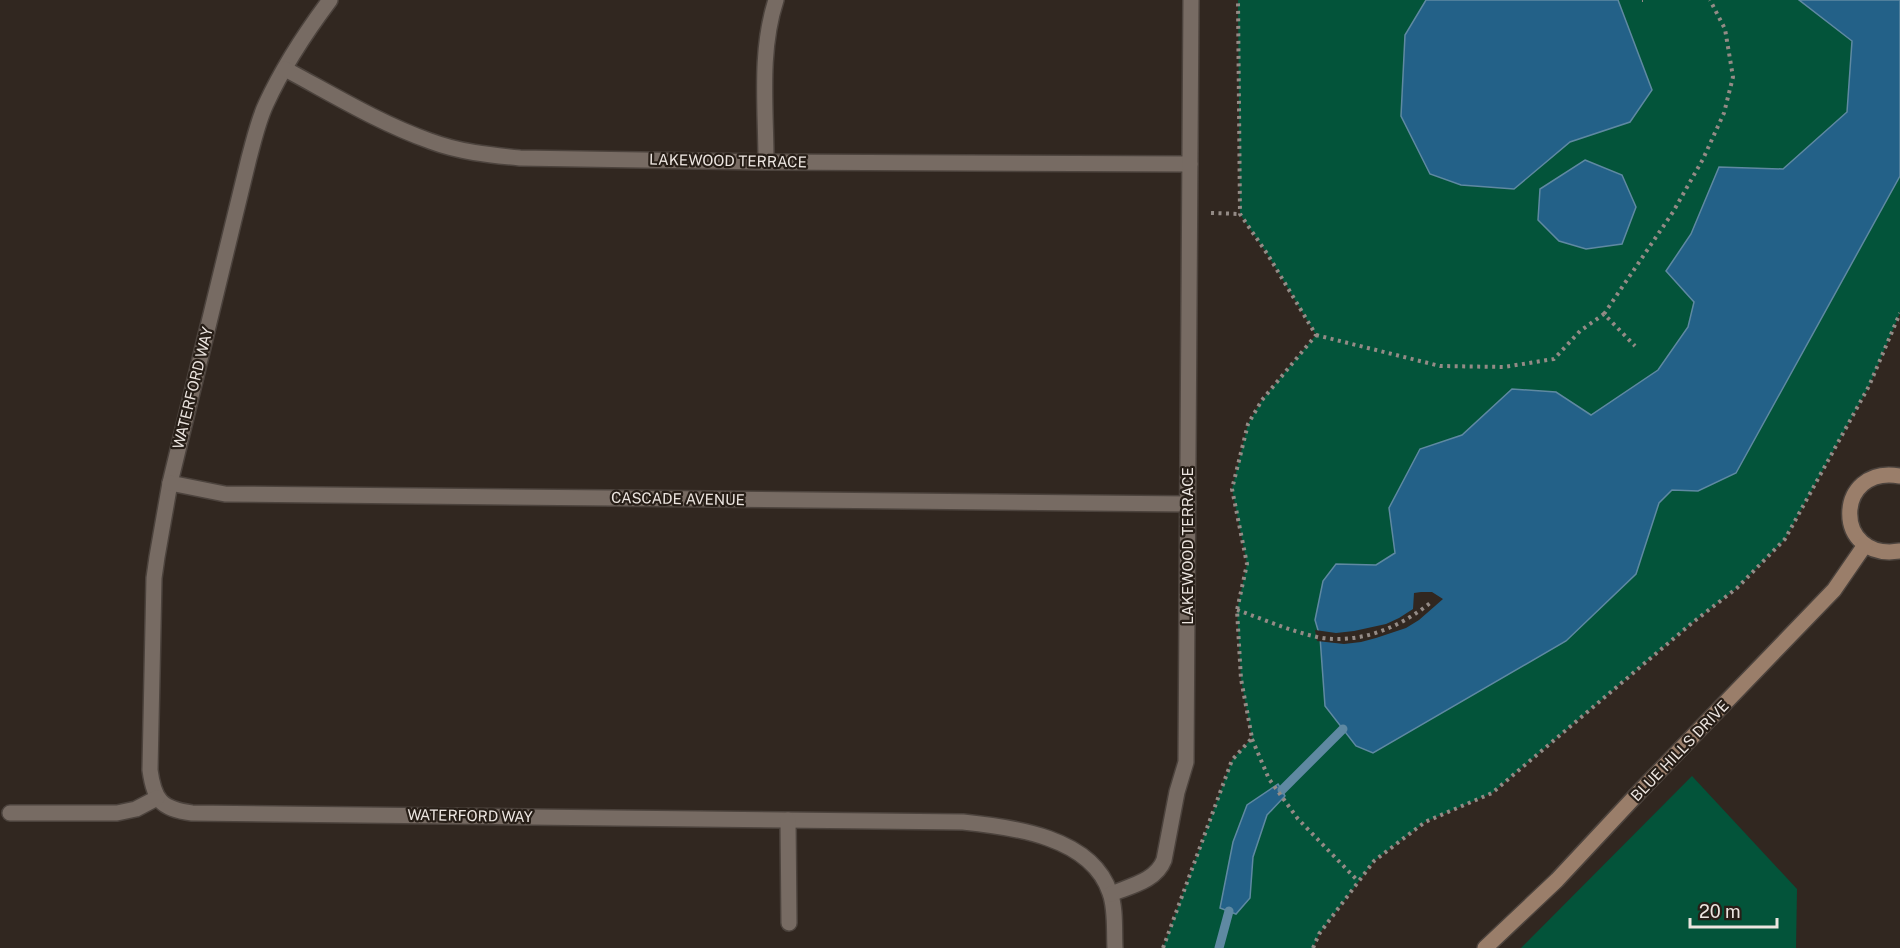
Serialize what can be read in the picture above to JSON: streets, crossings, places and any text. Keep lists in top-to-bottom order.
{
  "streets": {
    "street": [
      "LAKEWOOD TERRACE",
      "WATERFORD WAY",
      "CASCADE AVENUE",
      "BLUE HILLS DRIVE"
    ]
  },
  "crossings": [
    ["LAKEWOOD TERRACE", "WATERFORD WAY"],
    ["LAKEWOOD TERRACE", "CASCADE AVENUE"],
    ["WATERFORD WAY", "CASCADE AVENUE"]
  ],
  "scale_bar": "20 m"
}
